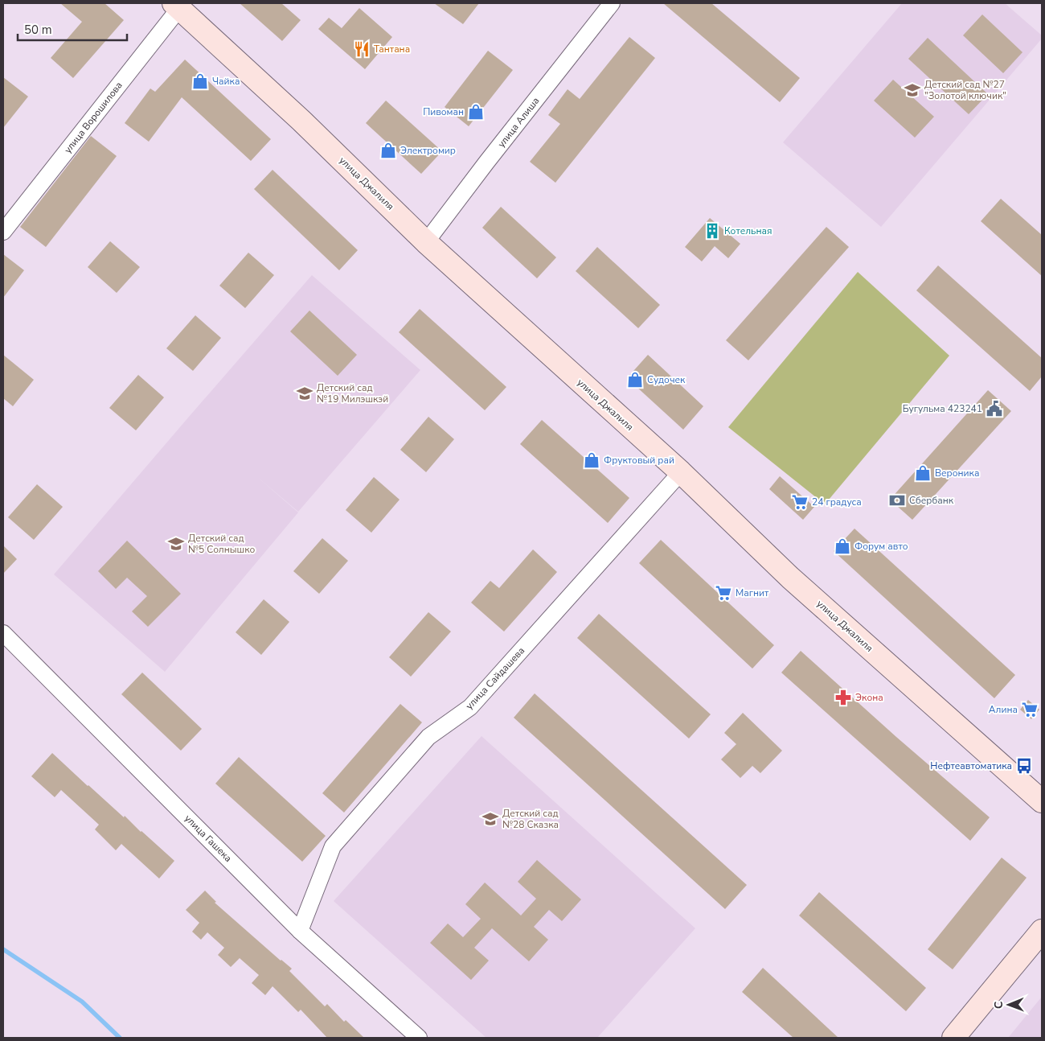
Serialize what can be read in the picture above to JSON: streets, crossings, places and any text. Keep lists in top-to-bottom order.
{
  "streets": {
    "main road": ["улица Джалиля"],
    "street": [
      "улица Ворошилова",
      "улица Алиша",
      "улица Сайдашева",
      "улица Гашека"
    ]
  },
  "crossings": [
    ["улица Ворошилова", "улица Джалиля"],
    ["улица Алиша", "улица Джалиля"],
    ["улица Джалиля", "улица Сайдашева"],
    ["улица Сайдашева", "улица Гашека"]
  ],
  "places": {
    "restaurant": ["Тантана"],
    "shop": [
      "Чайка",
      "Пивоман",
      "Электромир",
      "Судочек",
      "Фруктовый рай",
      "Вероника",
      "Форум авто"
    ],
    "school or university": [
      "Детский сад №27 \"Золотой ключик\"",
      "Детский сад №19 Милэшкэй",
      "Детский сад №5 Солнышко",
      "Детский сад №28 Сказка"
    ],
    "building": ["Котельная"],
    "public building": ["Бугульма 423241"],
    "bank": ["Сбербанк"],
    "supermarket": ["24 градуса", "Магнит", "Алина"],
    "pharmacy": ["Экона"],
    "bus stop": ["Нефтеавтоматика"]
  },
  "scale_bar": "50 m",
  "north": "left"
}
